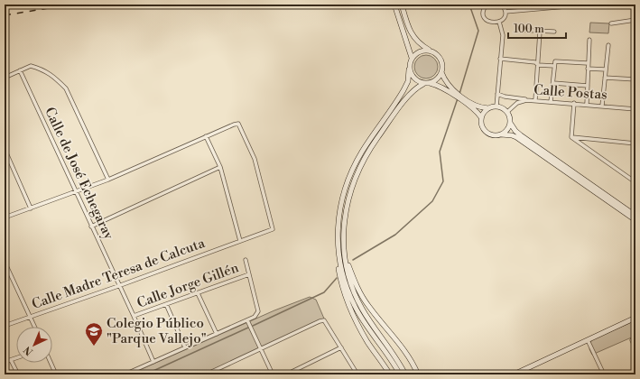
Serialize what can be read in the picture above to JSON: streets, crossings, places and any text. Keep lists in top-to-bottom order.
{
  "streets": {
    "street": [
      "Calle Postas",
      "Calle de José Echegaray",
      "Calle Madre Teresa de Calcuta",
      "Calle Jorge Gillén"
    ]
  },
  "crossings": [
    ["Calle de José Echegaray", "Calle Madre Teresa de Calcuta"],
    ["Calle de José Echegaray", "Calle Jorge Gillén"]
  ],
  "places": {
    "school or university": ["Colegio Público \"Parque Vallejo\""]
  },
  "scale_bar": "100 m",
  "north": "bottom left"
}
